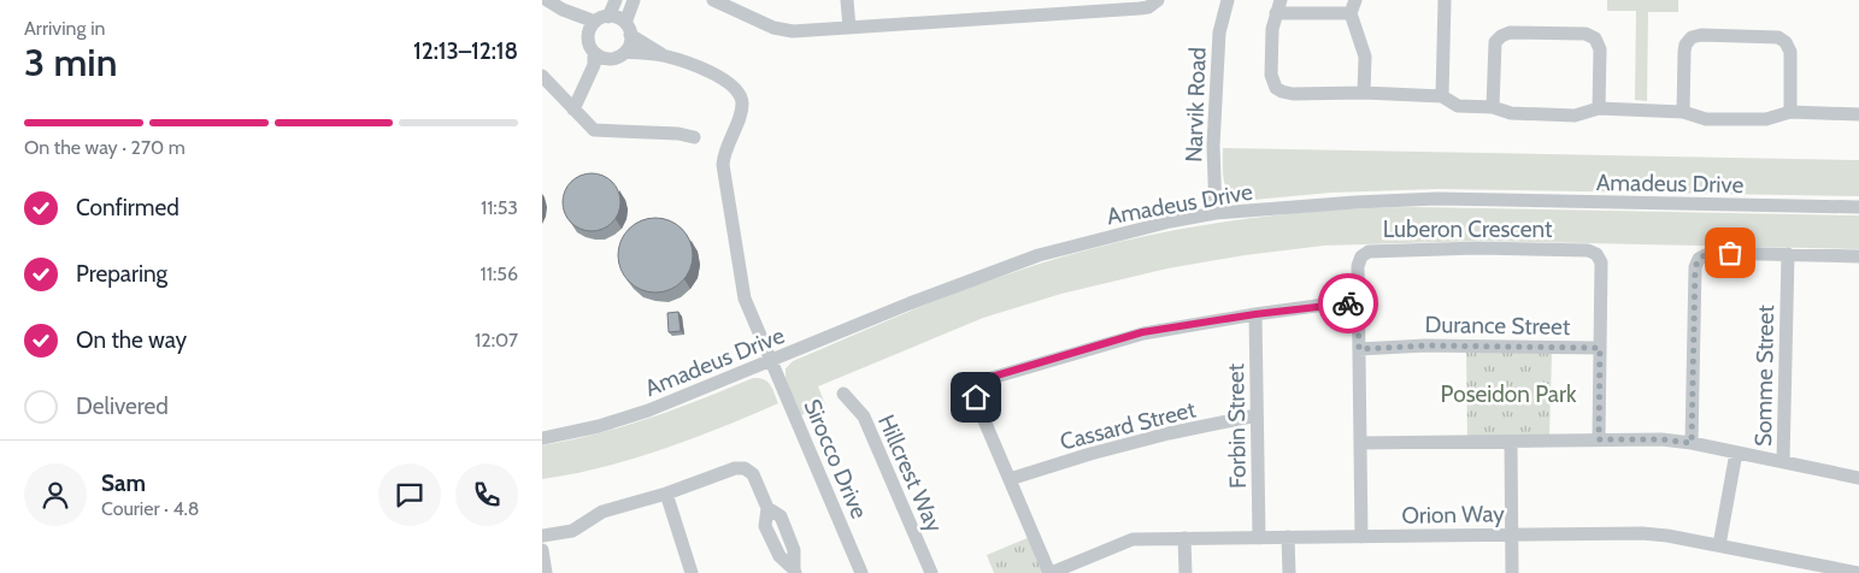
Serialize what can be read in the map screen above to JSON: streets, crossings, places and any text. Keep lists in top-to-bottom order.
{
  "streets": {
    "street": [
      "Narvik Road",
      "Amadeus Drive",
      "Luberon Crescent",
      "Durance Street",
      "Somme Street",
      "Cassard Street",
      "Forbin Street",
      "Sirocco Drive",
      "Hillcrest Way",
      "Orion Way"
    ]
  },
  "crossings": [
    ["Narvik Road", "Amadeus Drive"],
    ["Amadeus Drive", "Sirocco Drive"],
    ["Luberon Crescent", "Durance Street"],
    ["Luberon Crescent", "Orion Way"],
    ["Cassard Street", "Forbin Street"],
    ["Forbin Street", "Orion Way"]
  ],
  "parks": ["Poseidon Park"],
  "page": {
    "heading": ["3 min", "Arriving in", "12:13–12:18"],
    "panel": ["Sam", "Courier · 4.8"],
    "bar": "On the way · 270 m",
    "list": [
      ["Confirmed", "11:53"],
      ["Preparing", "11:56"],
      ["On the way", "12:07"],
      "Delivered"
    ]
  }
}
